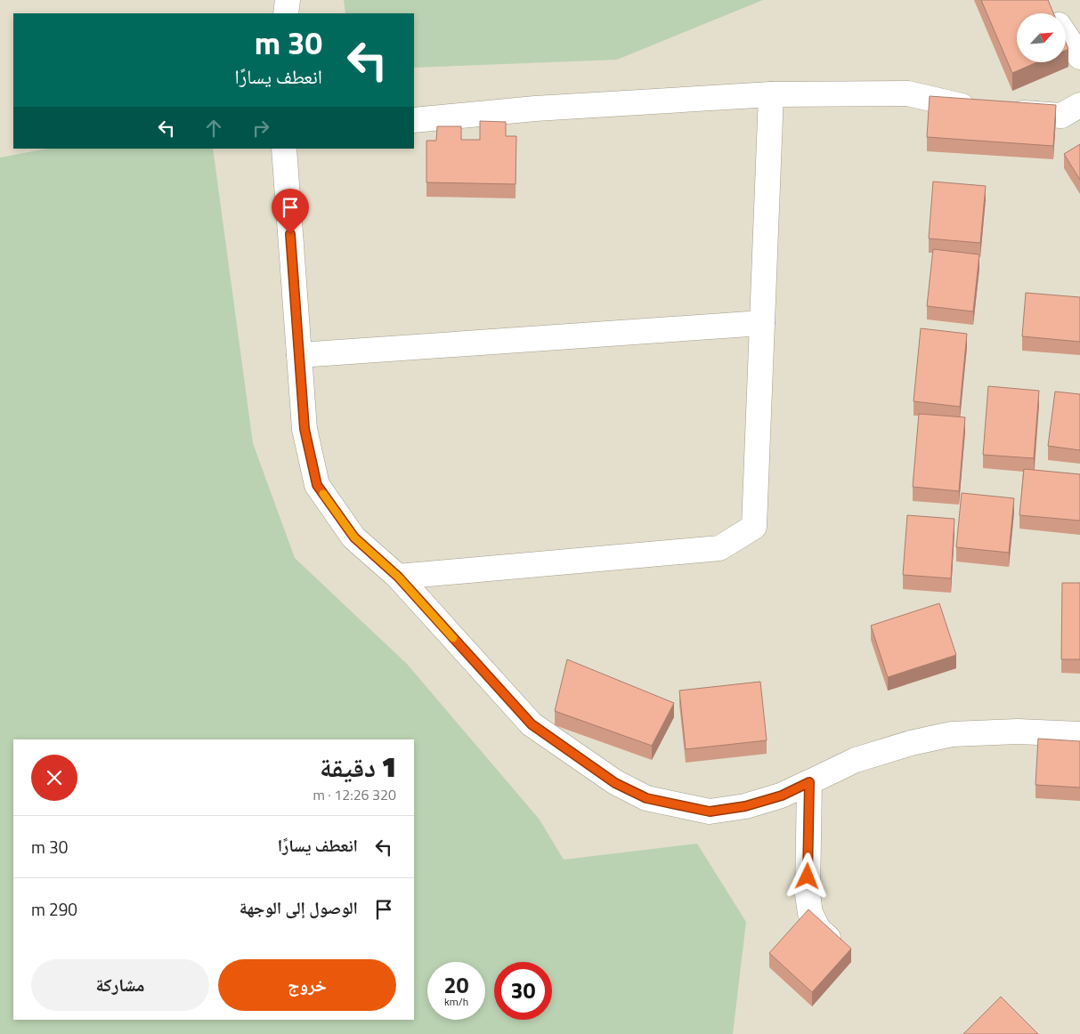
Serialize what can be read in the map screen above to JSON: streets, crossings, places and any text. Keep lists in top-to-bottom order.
{
  "north": "top right",
  "page": {
    "turn": ["30 m", "انعطف يسارًا"],
    "heading": ["1 دقيقة", "320 m · 12:26"],
    "list": [
      {
        "name": "انعطف يسارًا",
        "value": "30 m"
      },
      {
        "name": "الوصول إلى الوجهة",
        "value": "290 m"
      }
    ],
    "buttons": ["خروج", "مشاركة"],
    "speed": "20 km/h",
    "limit": "30"
  }
}
